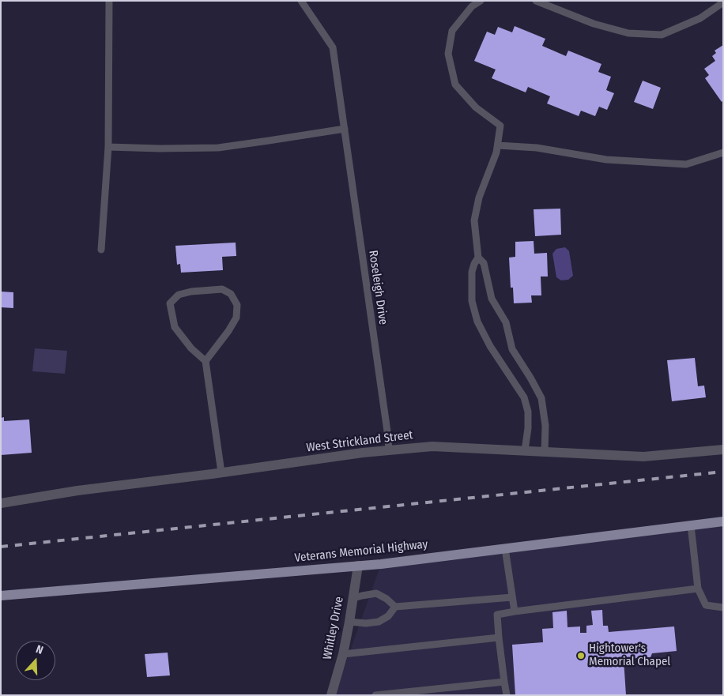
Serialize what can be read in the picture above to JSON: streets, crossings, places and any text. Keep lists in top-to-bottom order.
{
  "streets": {
    "main road": ["Veterans Memorial Highway"],
    "street": ["West Strickland Street", "Whitley Drive"],
    "lane": ["Roseleigh Drive"]
  },
  "crossings": [
    ["Roseleigh Drive", "West Strickland Street"],
    ["Veterans Memorial Highway", "Whitley Drive"]
  ],
  "places": ["Hightower's Memorial Chapel"],
  "north": "top"
}
